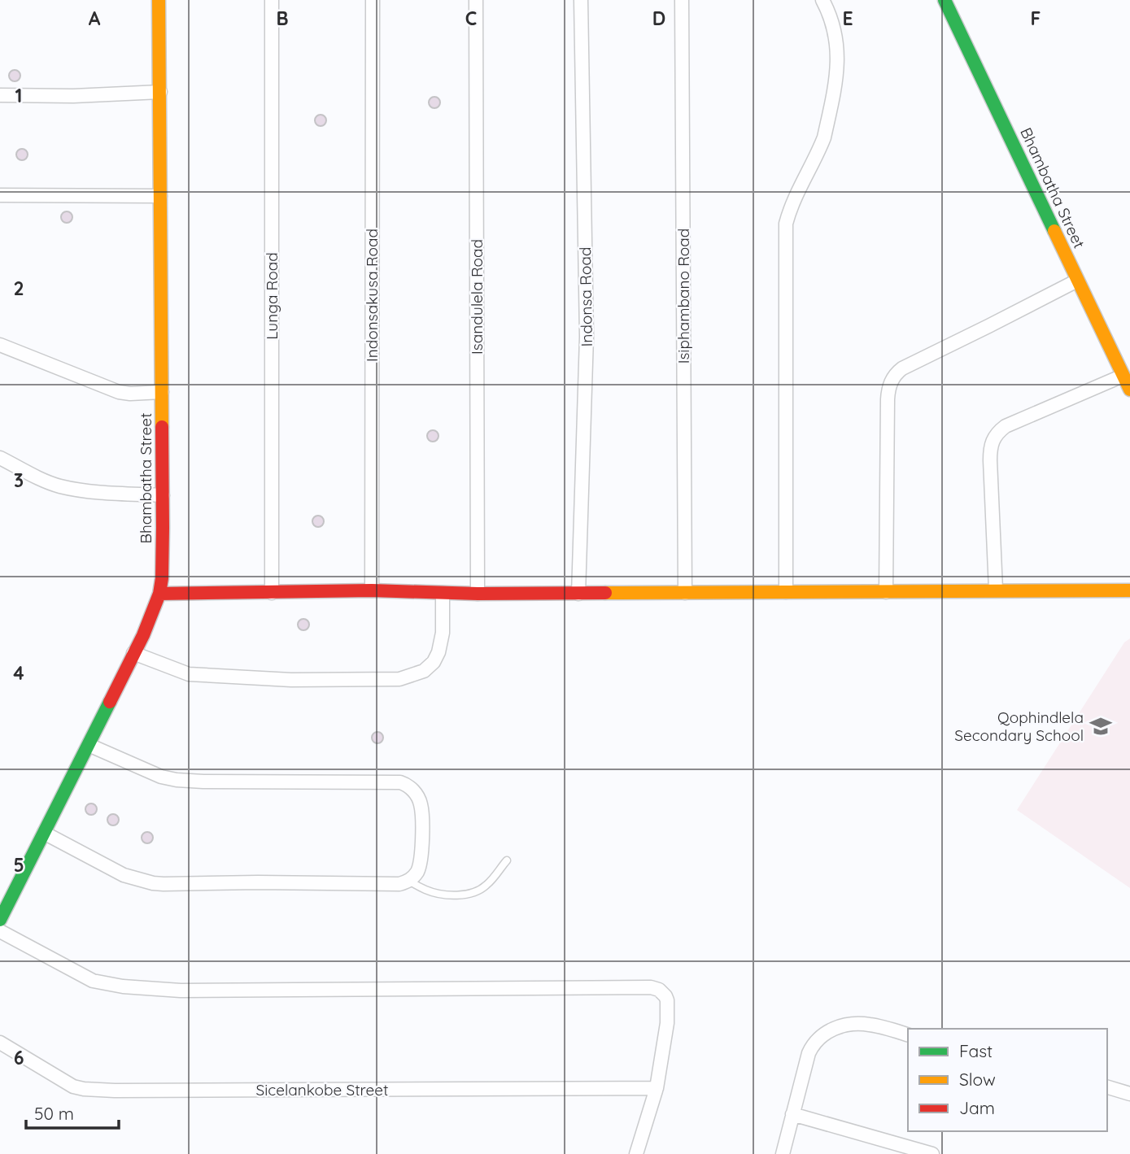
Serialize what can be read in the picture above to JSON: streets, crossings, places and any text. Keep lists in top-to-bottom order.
{
  "streets": {
    "street": [
      "Bhambatha Street",
      "Indonsakusa Road",
      "Lunga Road",
      "Isiphambano Road",
      "Isandulela Road",
      "Indonsa Road",
      "Sicelankobe Street"
    ]
  },
  "places": {
    "school or university": ["Qophindlela Secondary School"]
  },
  "legend": ["Fast", "Slow", "Jam"],
  "scale_bar": "50 m",
  "grid": {
    "columns": [
      "A",
      "B",
      "C",
      "D",
      "E",
      "F"
    ],
    "rows": [
      "1",
      "2",
      "3",
      "4",
      "5",
      "6"
    ]
  }
}
